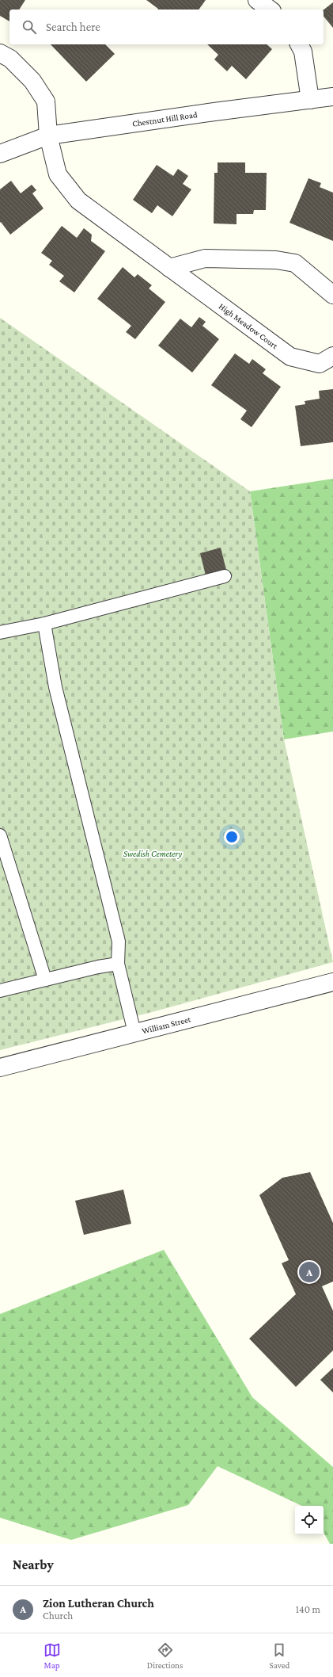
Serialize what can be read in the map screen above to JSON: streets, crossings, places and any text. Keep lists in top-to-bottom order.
{
  "streets": {
    "street": ["Chestnut Hill Road", "High Meadow Court", "William Street"]
  },
  "crossings": [
    ["Chestnut Hill Road", "High Meadow Court"]
  ],
  "parks": ["Swedish Cemetery"],
  "page": {
    "search": "Search here",
    "pins": "A",
    "heading": "Nearby",
    "list": [
      {
        "mark": "A",
        "name": "Zion Lutheran Church",
        "note": "Church",
        "value": "140 m"
      }
    ],
    "nav": ["Map", "Directions", "Saved"]
  }
}
